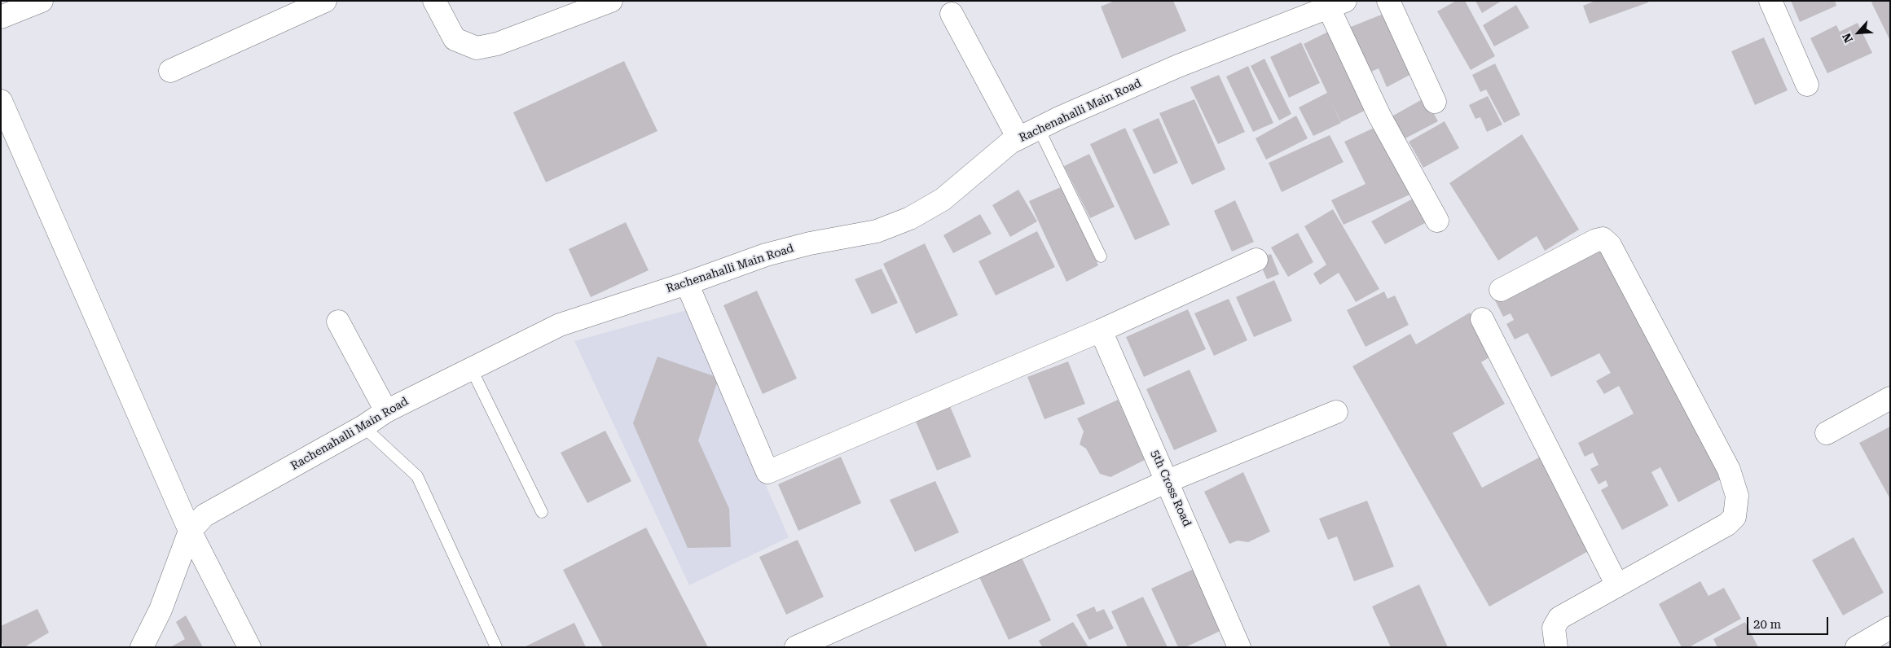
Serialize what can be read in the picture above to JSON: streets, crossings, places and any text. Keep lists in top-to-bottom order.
{
  "streets": {
    "street": ["Rachenahalli Main Road", "5th Cross Road"]
  },
  "scale_bar": "20 m",
  "north": "bottom left"
}
